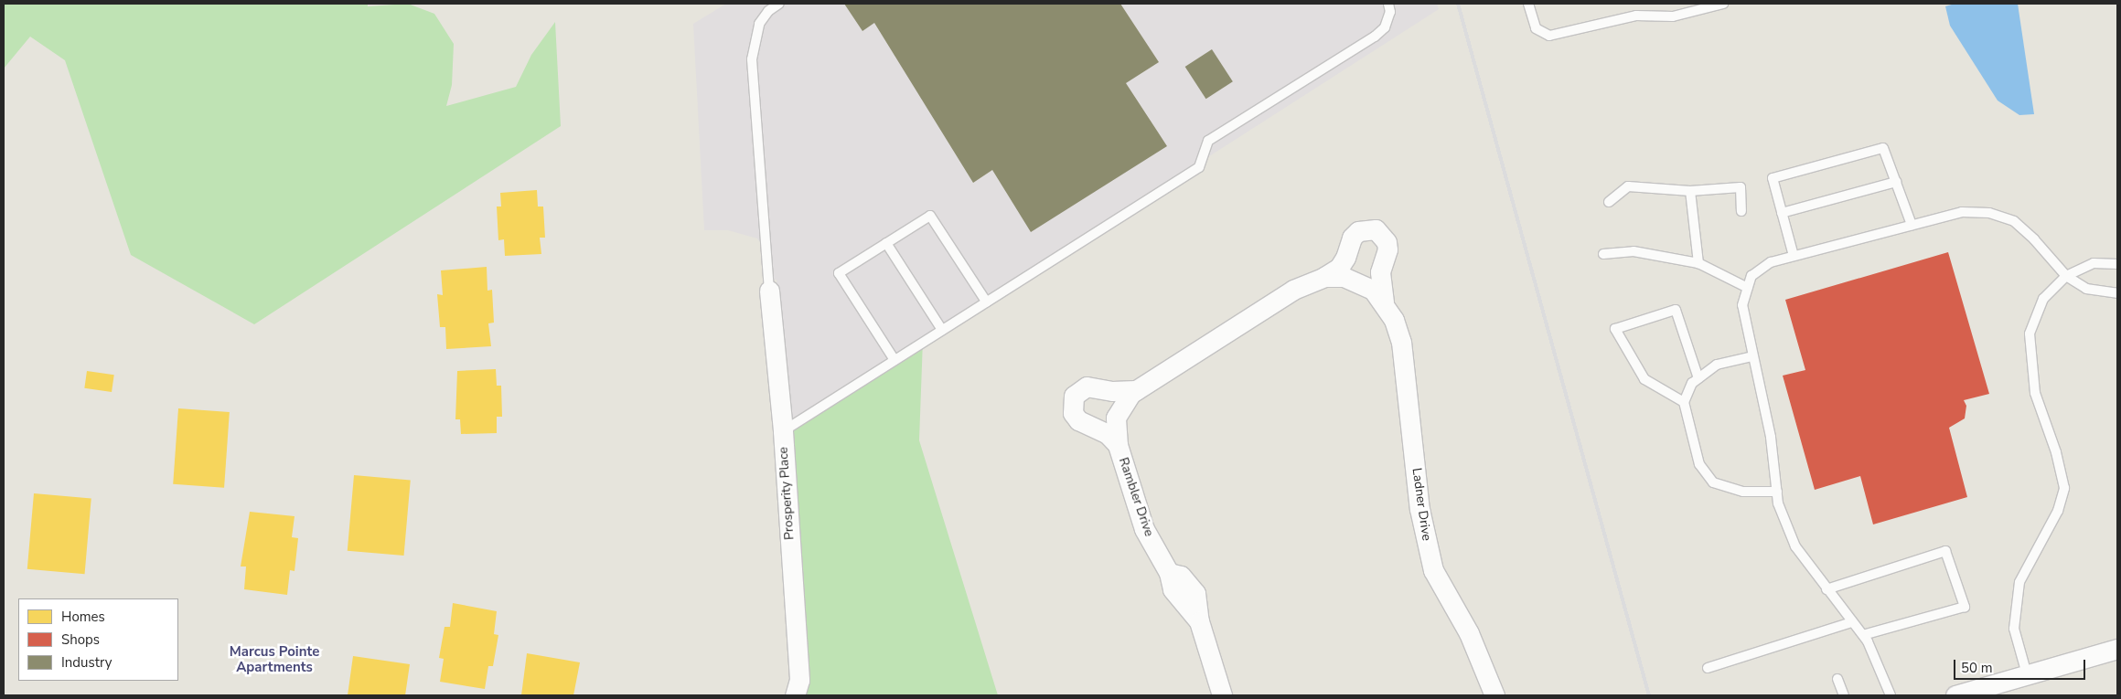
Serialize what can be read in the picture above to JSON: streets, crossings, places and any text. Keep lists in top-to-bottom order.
{
  "streets": {
    "street": ["Prosperity Place", "Rambler Drive", "Ladner Drive"]
  },
  "crossings": [
    ["Rambler Drive", "Ladner Drive"]
  ],
  "districts": ["Marcus Pointe Apartments"],
  "legend": ["Homes", "Shops", "Industry"],
  "scale_bar": "50 m"
}
